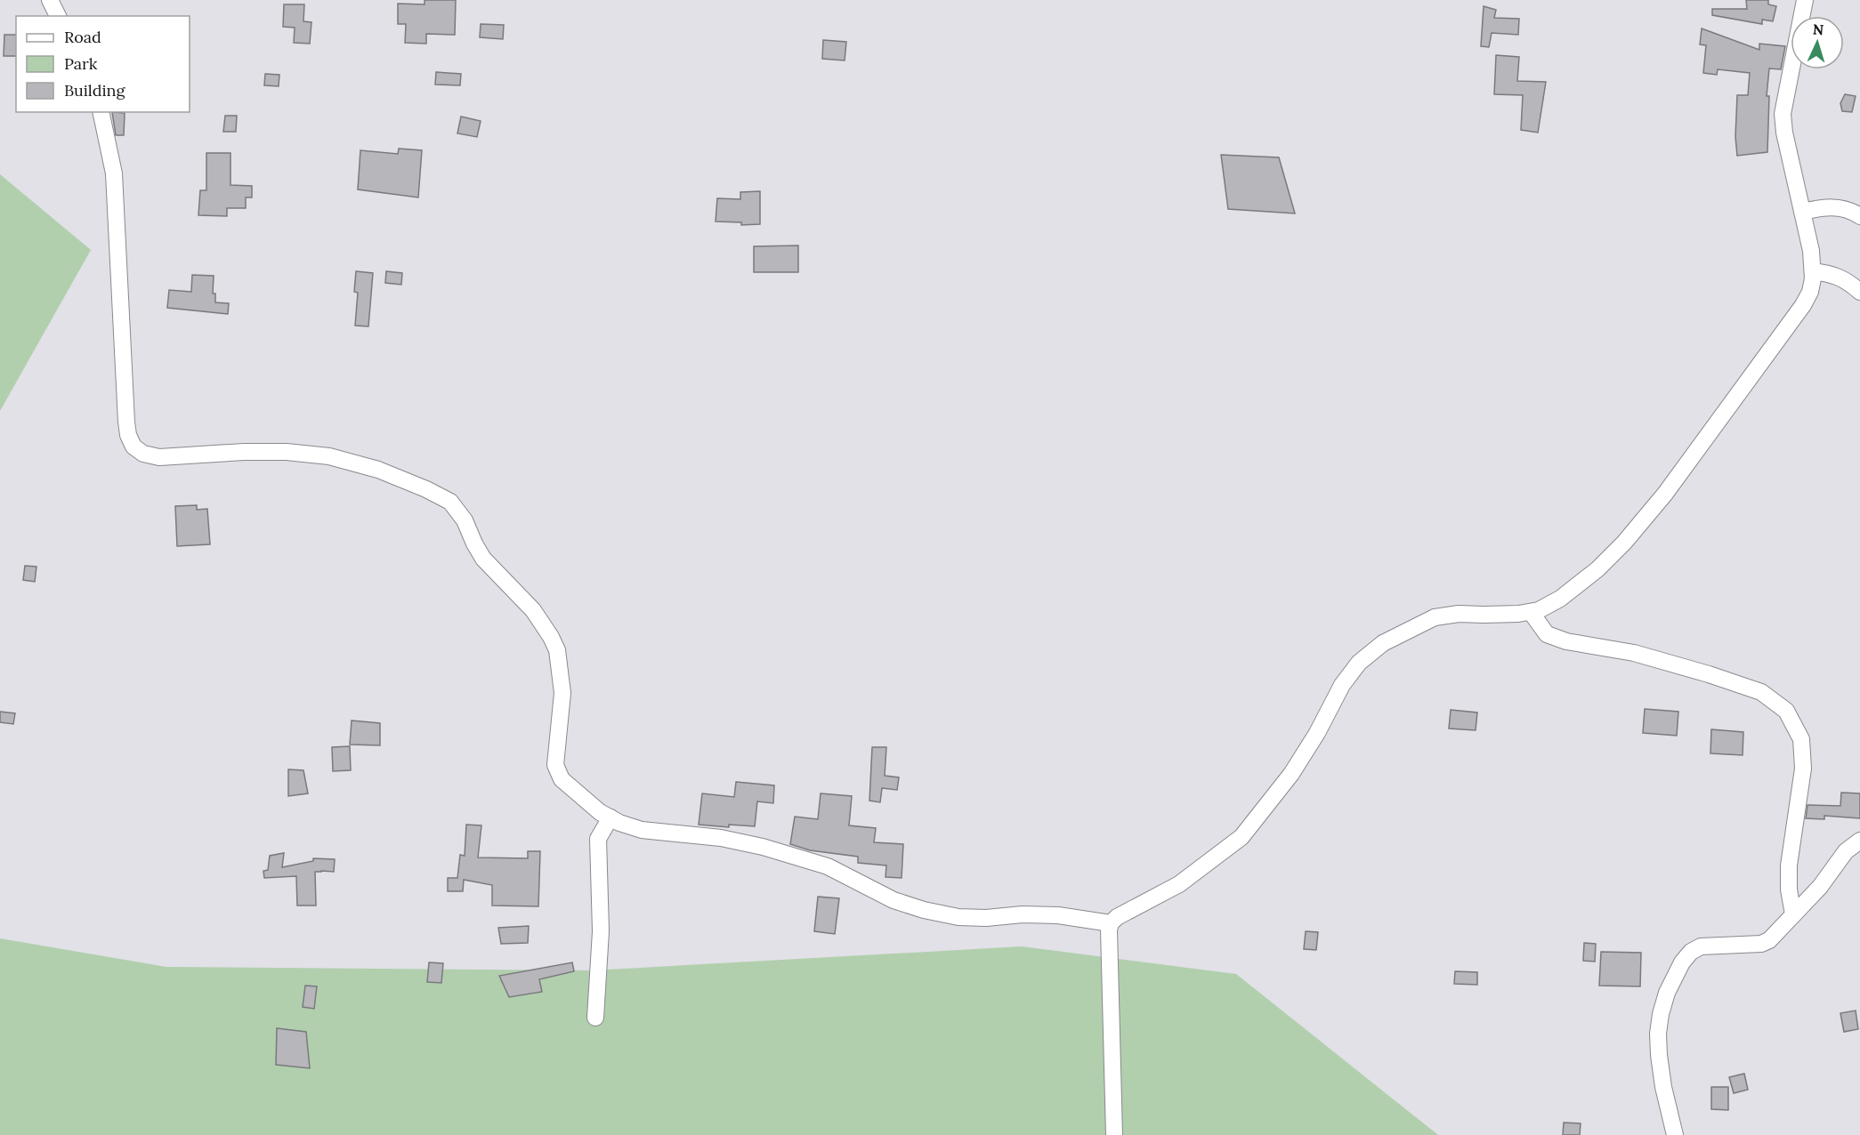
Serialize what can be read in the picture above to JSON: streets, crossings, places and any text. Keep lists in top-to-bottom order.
{
  "legend": ["Road", "Park", "Building"],
  "north": "top"
}
